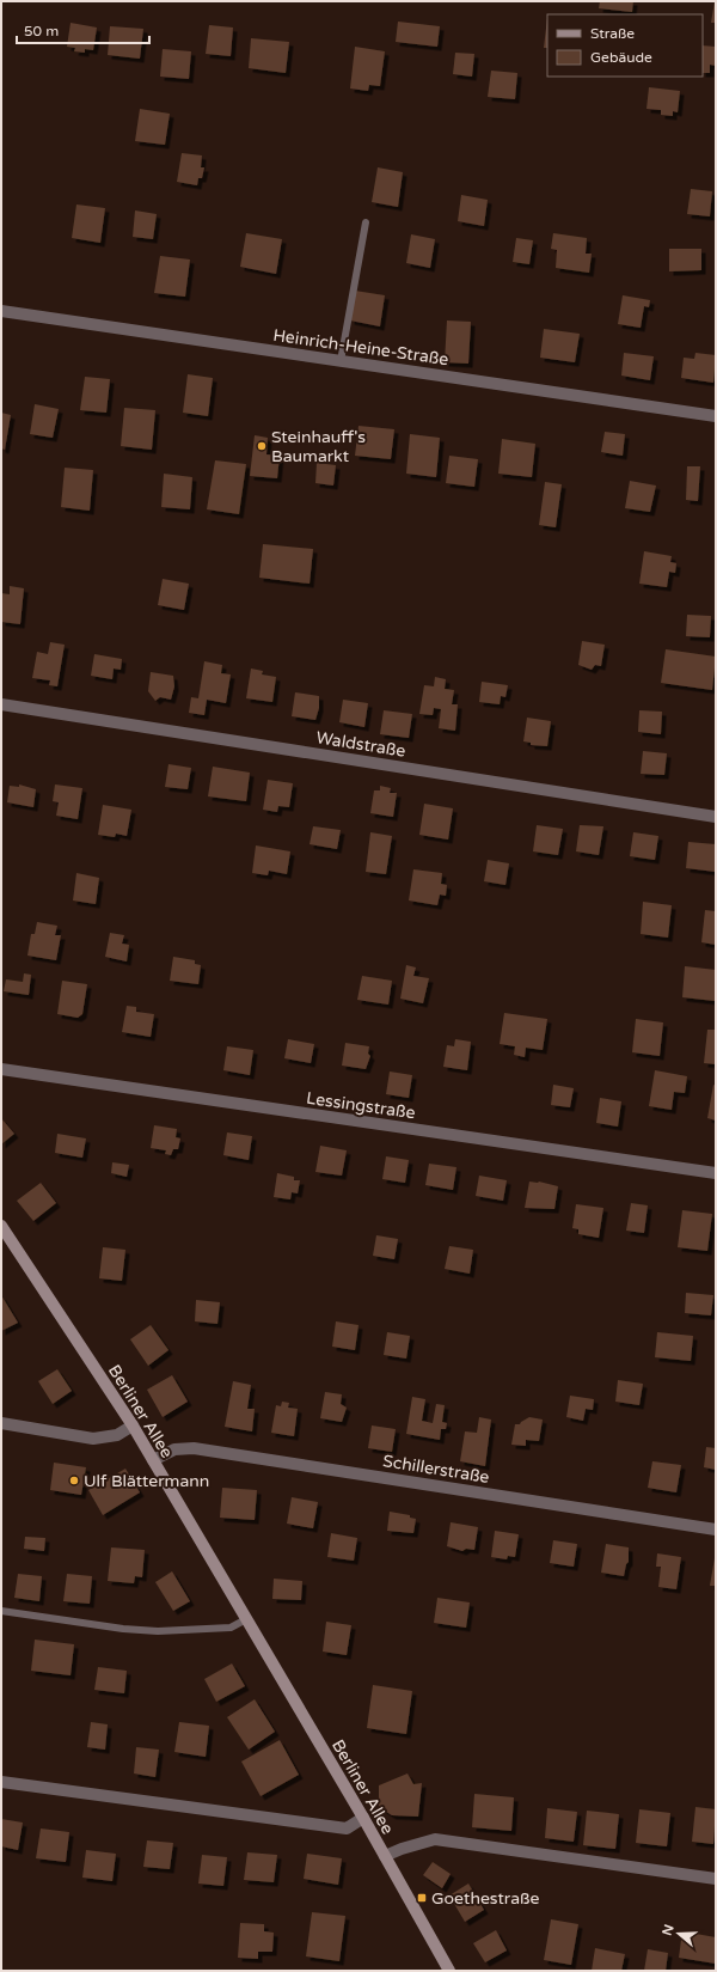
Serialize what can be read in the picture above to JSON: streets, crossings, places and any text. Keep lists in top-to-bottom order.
{
  "streets": {
    "street": [
      "Heinrich-Heine-Straße",
      "Waldstraße",
      "Lessingstraße",
      "Berliner Allee",
      "Schillerstraße"
    ]
  },
  "crossings": [
    ["Berliner Allee", "Schillerstraße"]
  ],
  "places": {
    "other": ["Steinhauff's Baumarkt", "Ulf Blättermann"],
    "transit": ["Goethestraße"]
  },
  "legend": ["Straße", "Gebäude"],
  "scale_bar": "50 m",
  "north": "left"
}
